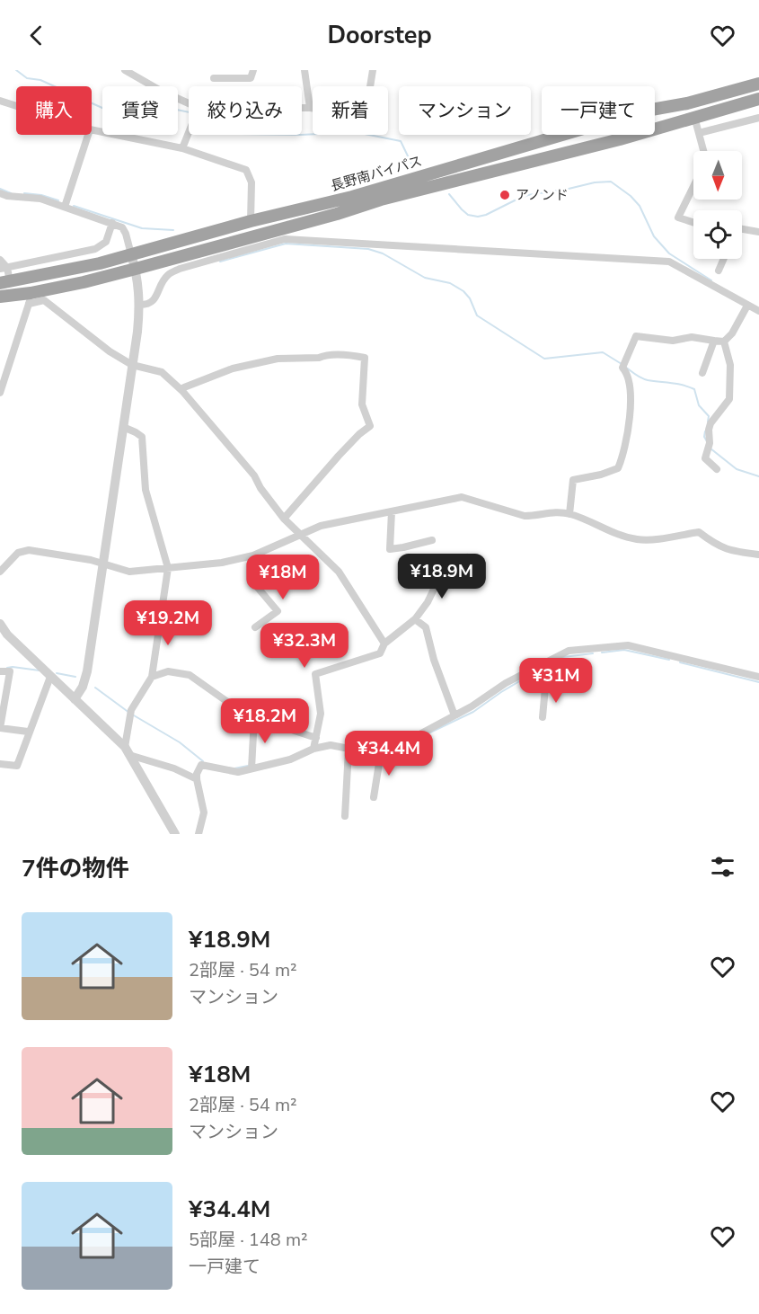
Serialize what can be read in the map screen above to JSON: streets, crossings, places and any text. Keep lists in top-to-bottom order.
{
  "streets": {
    "highway": ["長野南バイパス"]
  },
  "places": ["アノンド"],
  "north": "bottom",
  "page": {
    "header": "Doorstep",
    "chip": [
      "購入",
      "賃貸",
      "絞り込み",
      "新着",
      "マンション",
      "一戸建て"
    ],
    "price": [
      "¥18.9M",
      "¥18M",
      "¥19.2M",
      "¥32.3M",
      "¥31M",
      "¥18.2M",
      "¥34.4M"
    ],
    "heading": "7件の物件",
    "list": [
      {
        "name": "¥18.9M",
        "note": "2部屋 · 54 m² · マンション"
      },
      {
        "name": "¥18M",
        "note": "2部屋 · 54 m² · マンション"
      },
      {
        "name": "¥34.4M",
        "note": "5部屋 · 148 m² · 一戸建て"
      }
    ]
  }
}
